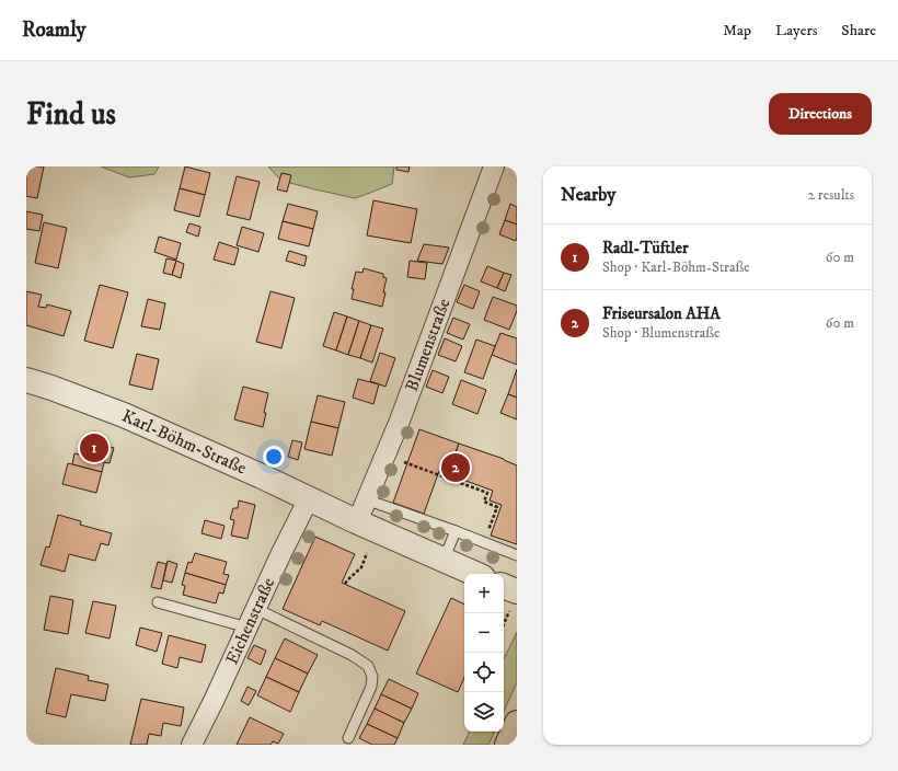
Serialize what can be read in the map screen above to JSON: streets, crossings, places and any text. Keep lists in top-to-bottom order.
{
  "streets": {
    "street": ["Blumenstraße", "Karl-Böhm-Straße", "Eichenstraße"]
  },
  "crossings": [
    ["Blumenstraße", "Karl-Böhm-Straße"],
    ["Karl-Böhm-Straße", "Eichenstraße"]
  ],
  "page": {
    "header": "Roamly",
    "nav": ["Map", "Layers", "Share"],
    "buttons": "Directions",
    "title": "Find us",
    "heading": ["Nearby", "2 results"],
    "list": [
      {
        "mark": "1",
        "name": "Radl-Tüftler",
        "note": "Shop · Karl-Böhm-Straße",
        "value": "60 m"
      },
      {
        "mark": "2",
        "name": "Friseursalon AHA",
        "note": "Shop · Blumenstraße",
        "value": "60 m"
      }
    ],
    "pins": ["1", "2"],
    "map_buttons": ["+", "−"]
  }
}
